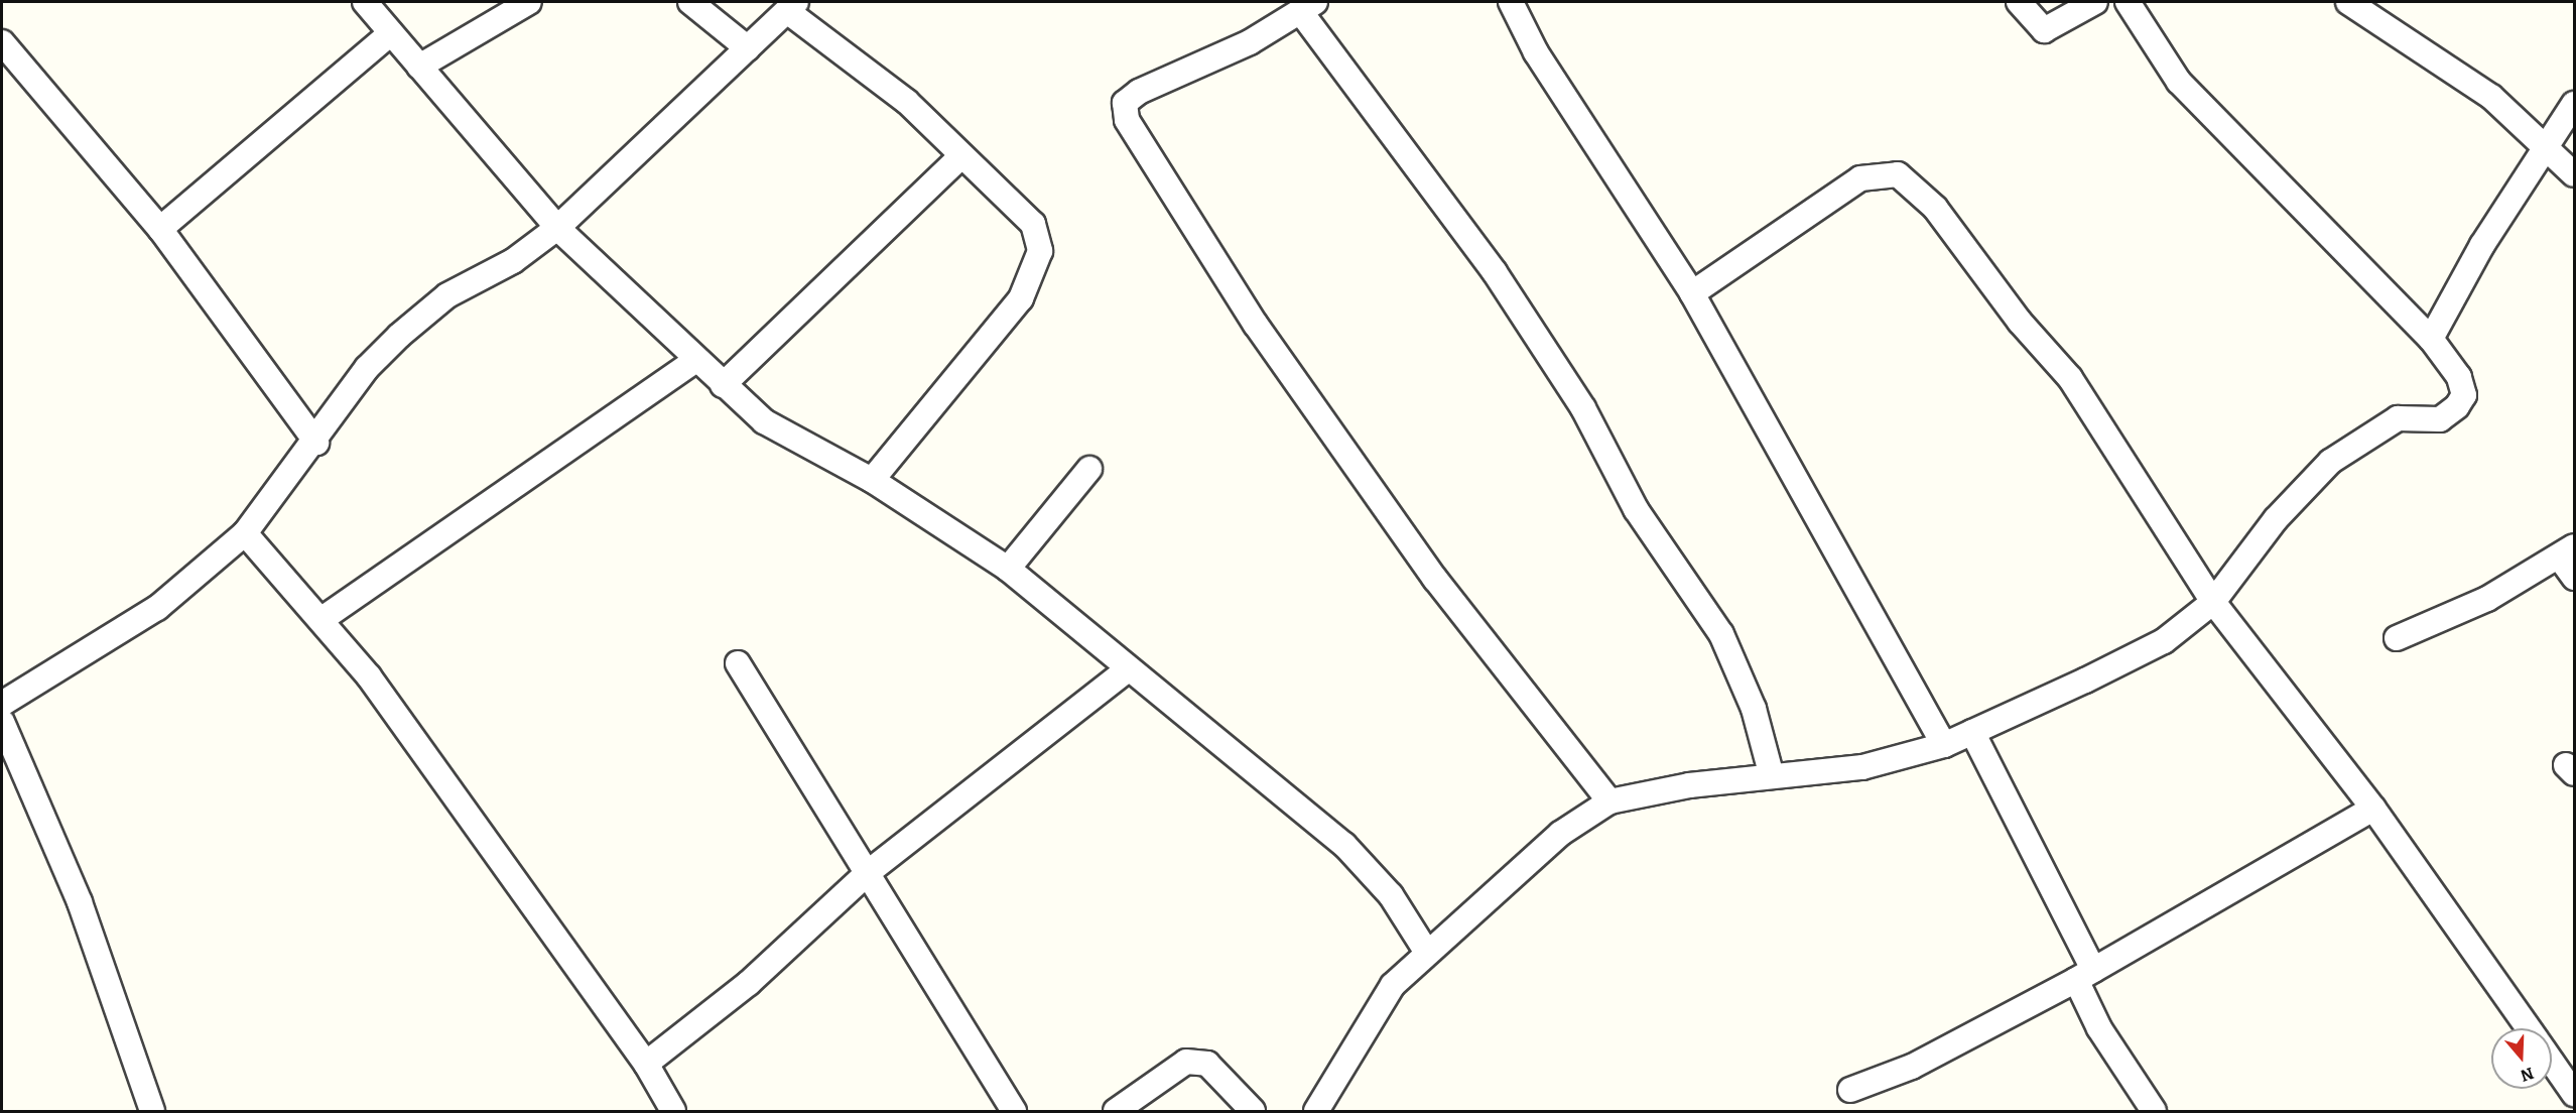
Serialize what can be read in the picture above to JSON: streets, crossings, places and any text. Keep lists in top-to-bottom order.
{
  "north": "bottom"
}
